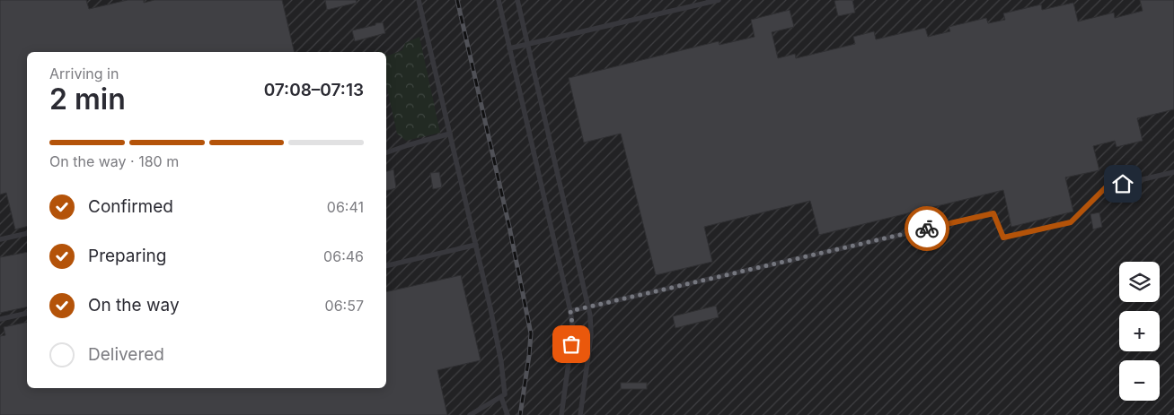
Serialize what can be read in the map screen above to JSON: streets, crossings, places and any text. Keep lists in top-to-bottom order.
{
  "page": {
    "heading": ["2 min", "Arriving in", "07:08–07:13"],
    "bar": "On the way · 180 m",
    "list": [
      ["Confirmed", "06:41"],
      ["Preparing", "06:46"],
      ["On the way", "06:57"],
      "Delivered"
    ],
    "map_buttons": ["+", "−"]
  }
}
